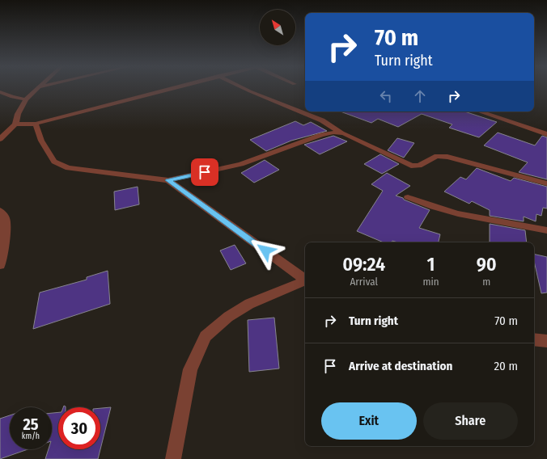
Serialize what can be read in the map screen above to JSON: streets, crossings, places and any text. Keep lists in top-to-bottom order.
{
  "north": "top left",
  "page": {
    "turn": ["70 m", "Turn right"],
    "eta": [
      "09:24",
      "Arrival",
      "1",
      "min",
      "90",
      "m"
    ],
    "list": [
      {
        "name": "Turn right",
        "value": "70 m"
      },
      {
        "name": "Arrive at destination",
        "value": "20 m"
      }
    ],
    "buttons": ["Exit", "Share"],
    "speed": "25 km/h",
    "limit": "30"
  }
}
